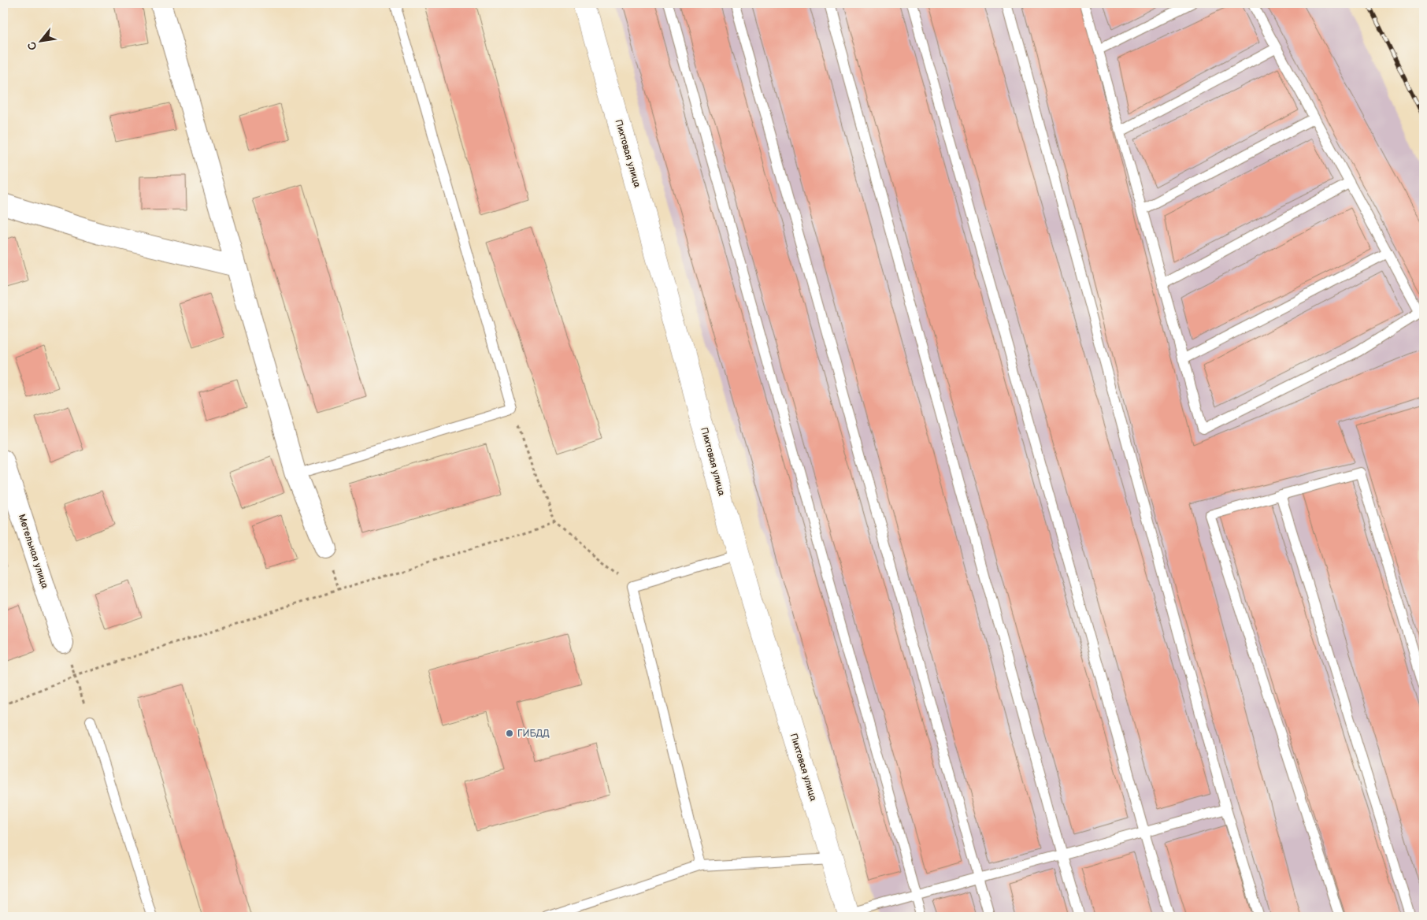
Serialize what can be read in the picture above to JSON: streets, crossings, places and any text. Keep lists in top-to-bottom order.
{
  "streets": {
    "street": ["Пихтовая улица", "Метельная улица"]
  },
  "places": ["ГИБДД"],
  "north": "bottom left"
}
